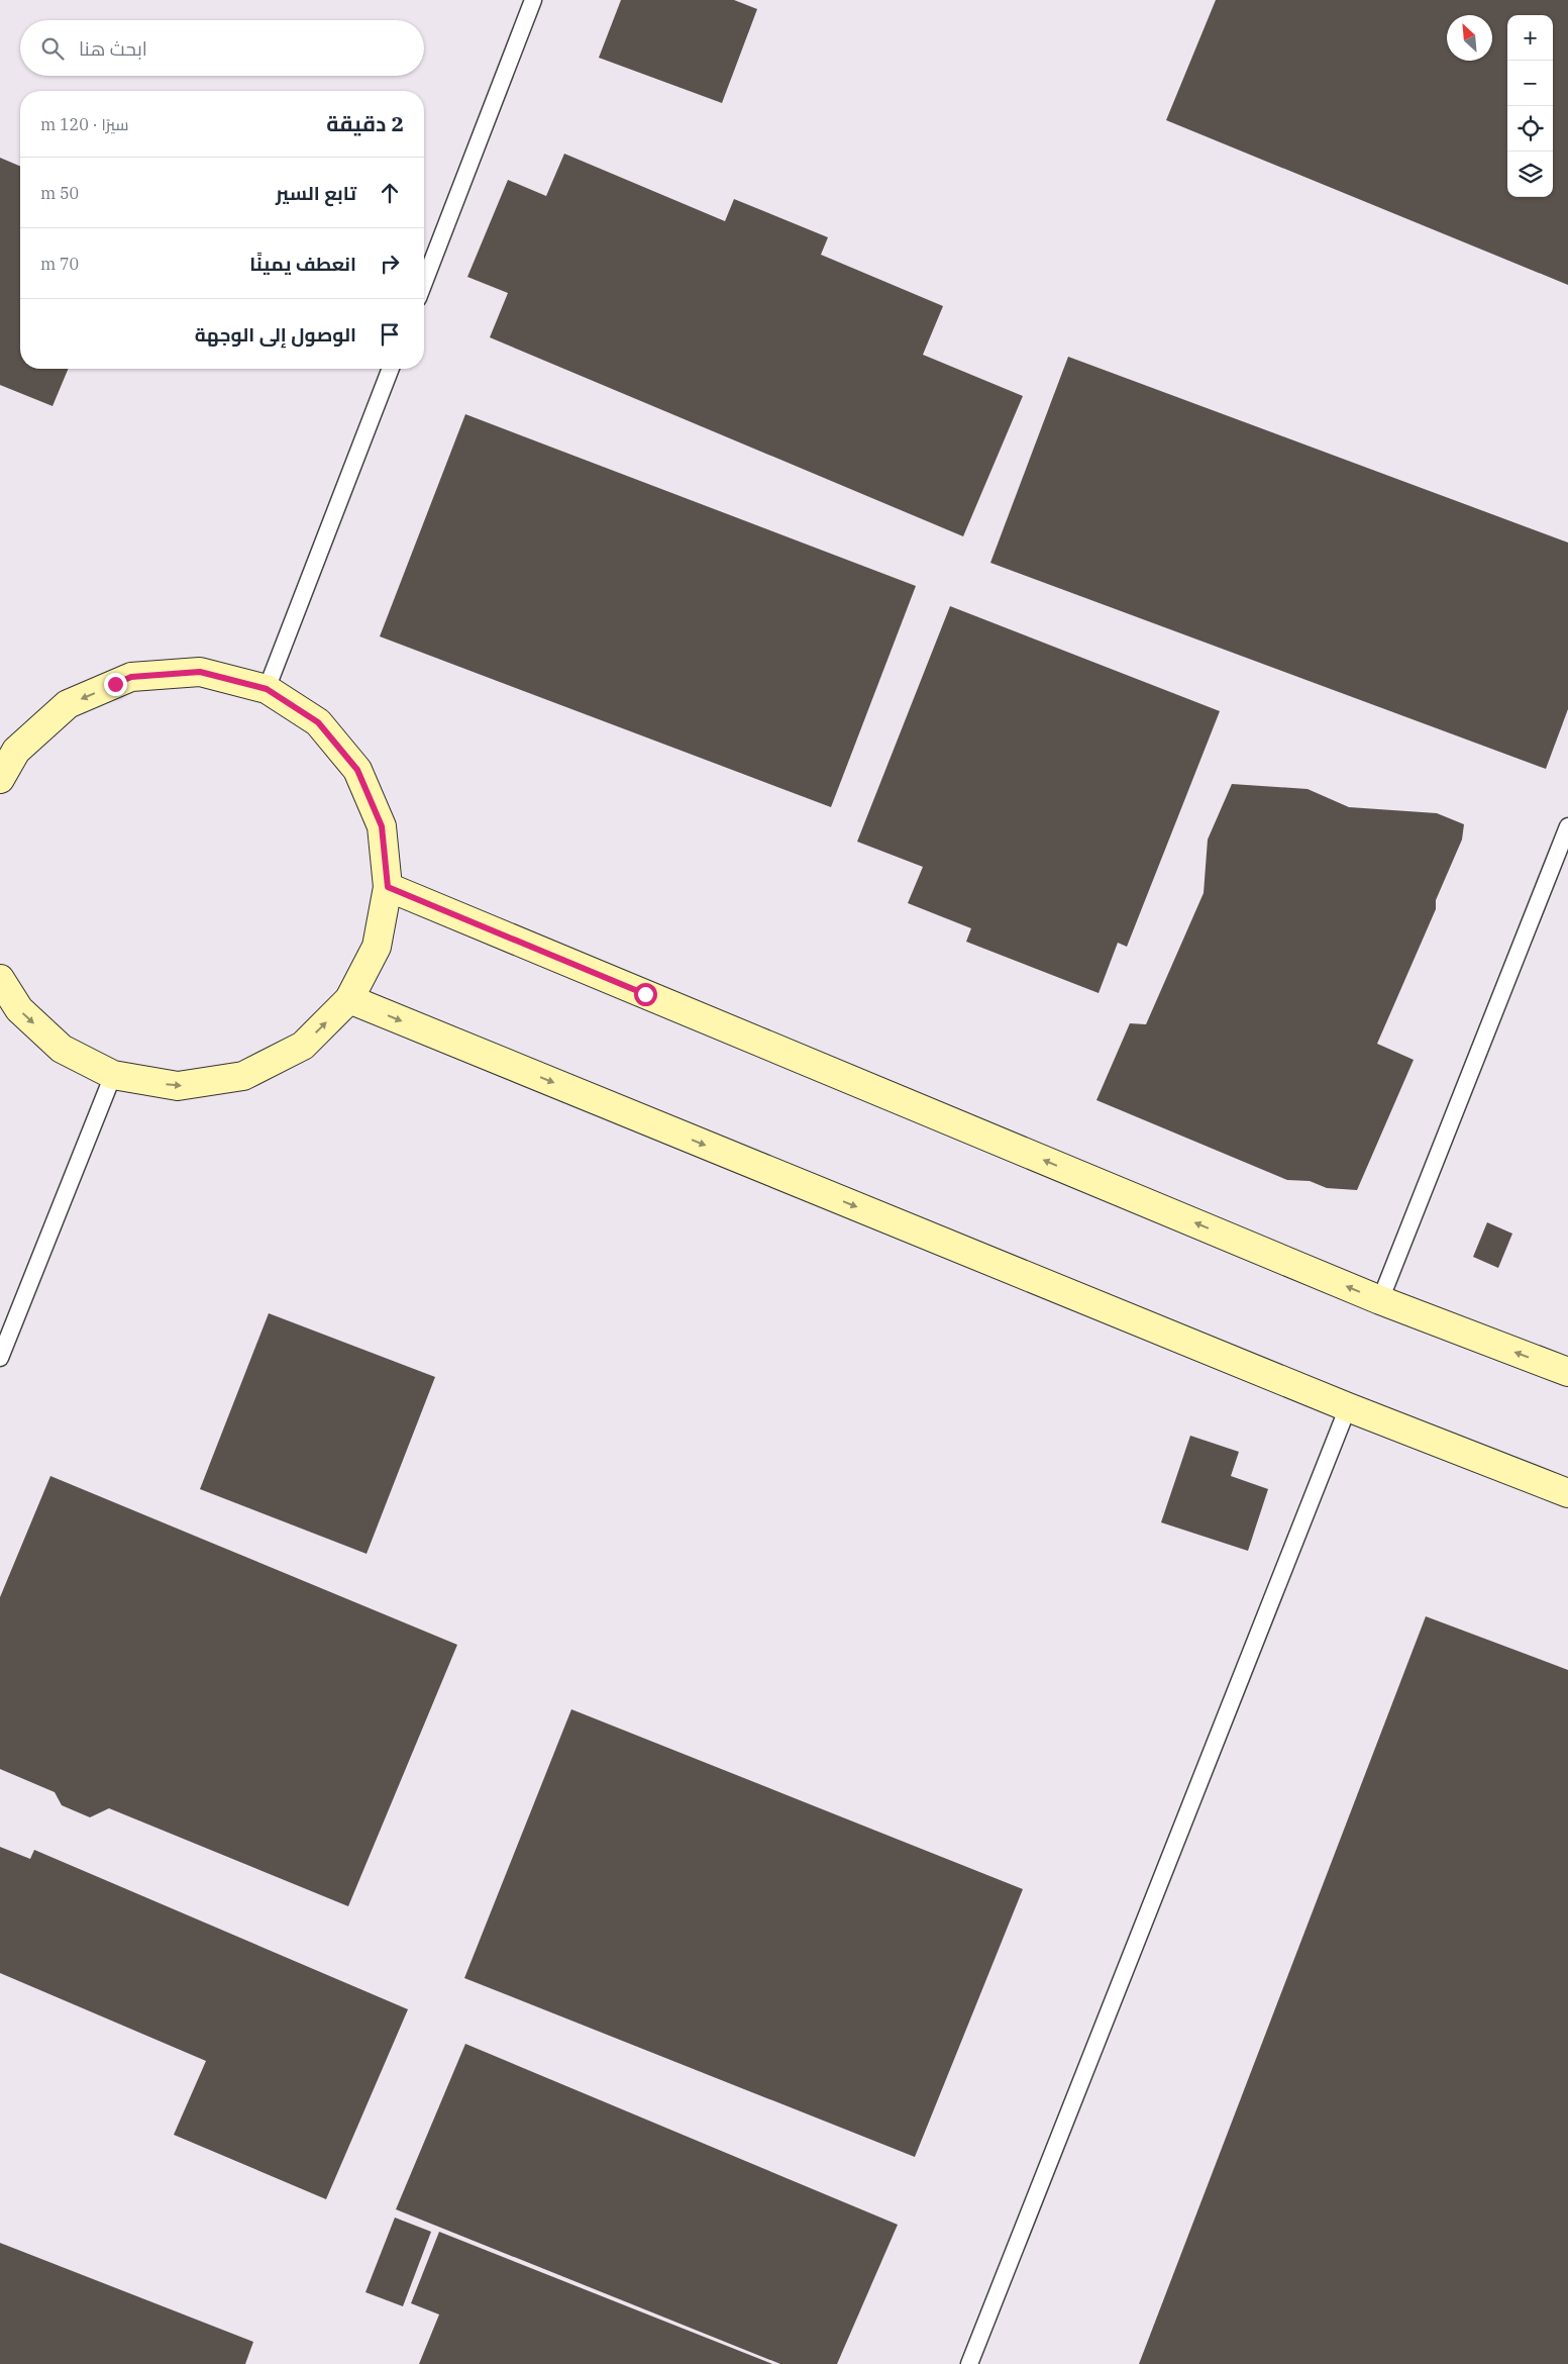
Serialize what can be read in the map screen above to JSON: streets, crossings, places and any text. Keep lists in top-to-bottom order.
{
  "north": "top left",
  "page": {
    "map_buttons": ["+", "−"],
    "search": "ابحث هنا",
    "heading": ["2 دقيقة", "سيرًا · 120 m"],
    "list": [
      ["تابع السير", "50 m"],
      ["انعطف يمينًا", "70 m"],
      "الوصول إلى الوجهة"
    ]
  }
}
